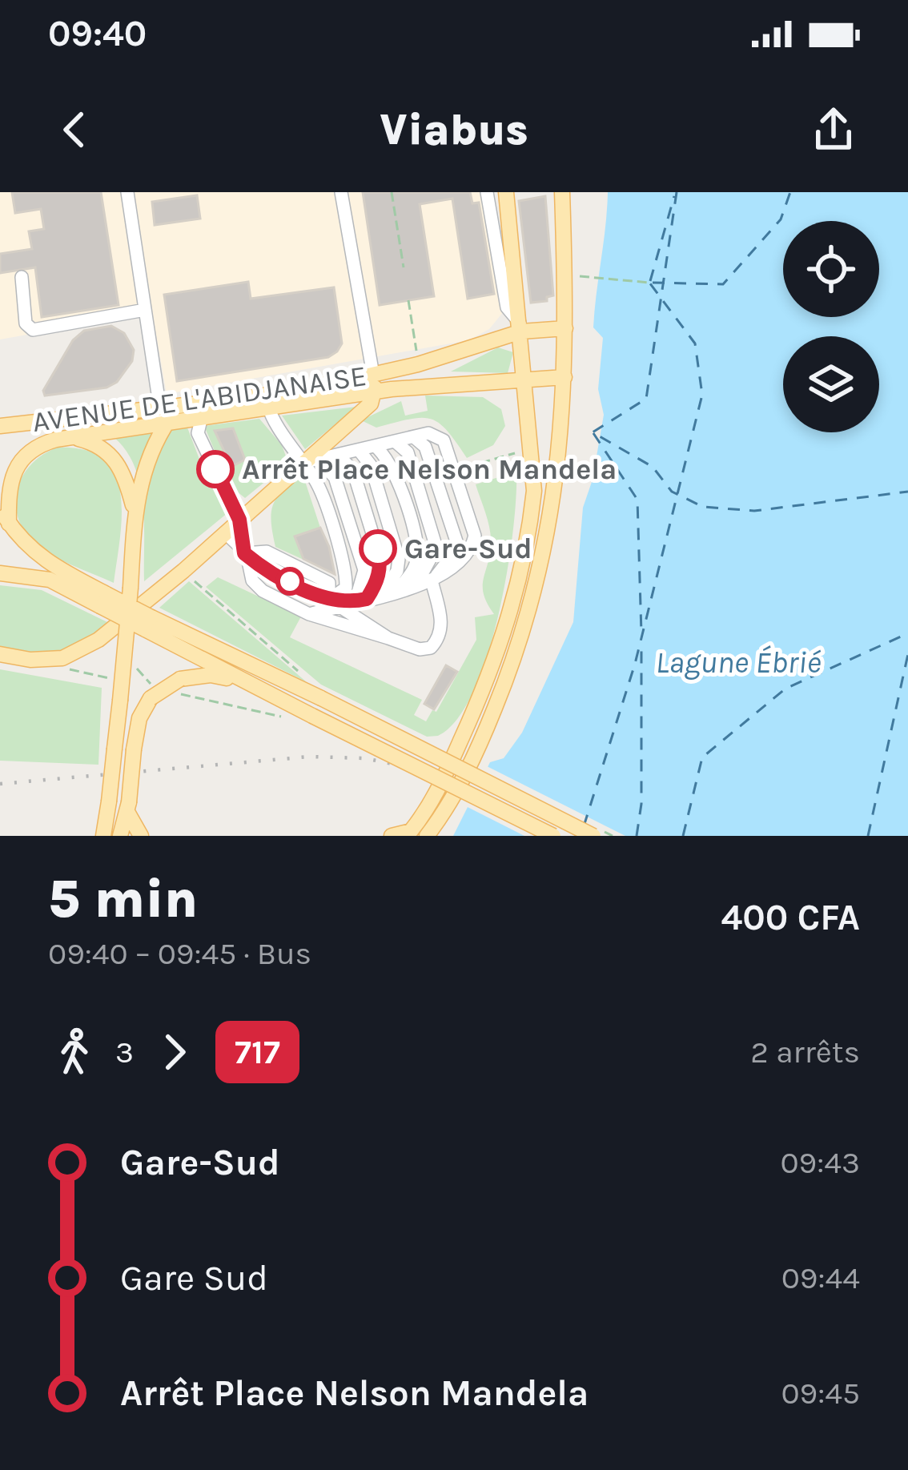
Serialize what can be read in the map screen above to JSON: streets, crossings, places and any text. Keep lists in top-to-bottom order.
{
  "streets": {
    "main road": ["AVENUE DE L'ABIDJANAISE"]
  },
  "water": ["Lagune Ébrié"],
  "places": ["Arrêt Place Nelson Mandela", "Gare-Sud"],
  "lines": ["bus line 717"],
  "page": {
    "status": "09:40",
    "header": "Viabus",
    "heading": ["5 min", "09:40 – 09:45 · Bus", "400 CFA"],
    "legs": ["3", "717", "2 arrêts"],
    "list": [
      {
        "name": "Gare-Sud",
        "value": "09:43"
      },
      {
        "name": "Gare Sud",
        "value": "09:44"
      },
      {
        "name": "Arrêt Place Nelson Mandela",
        "value": "09:45"
      }
    ]
  }
}
